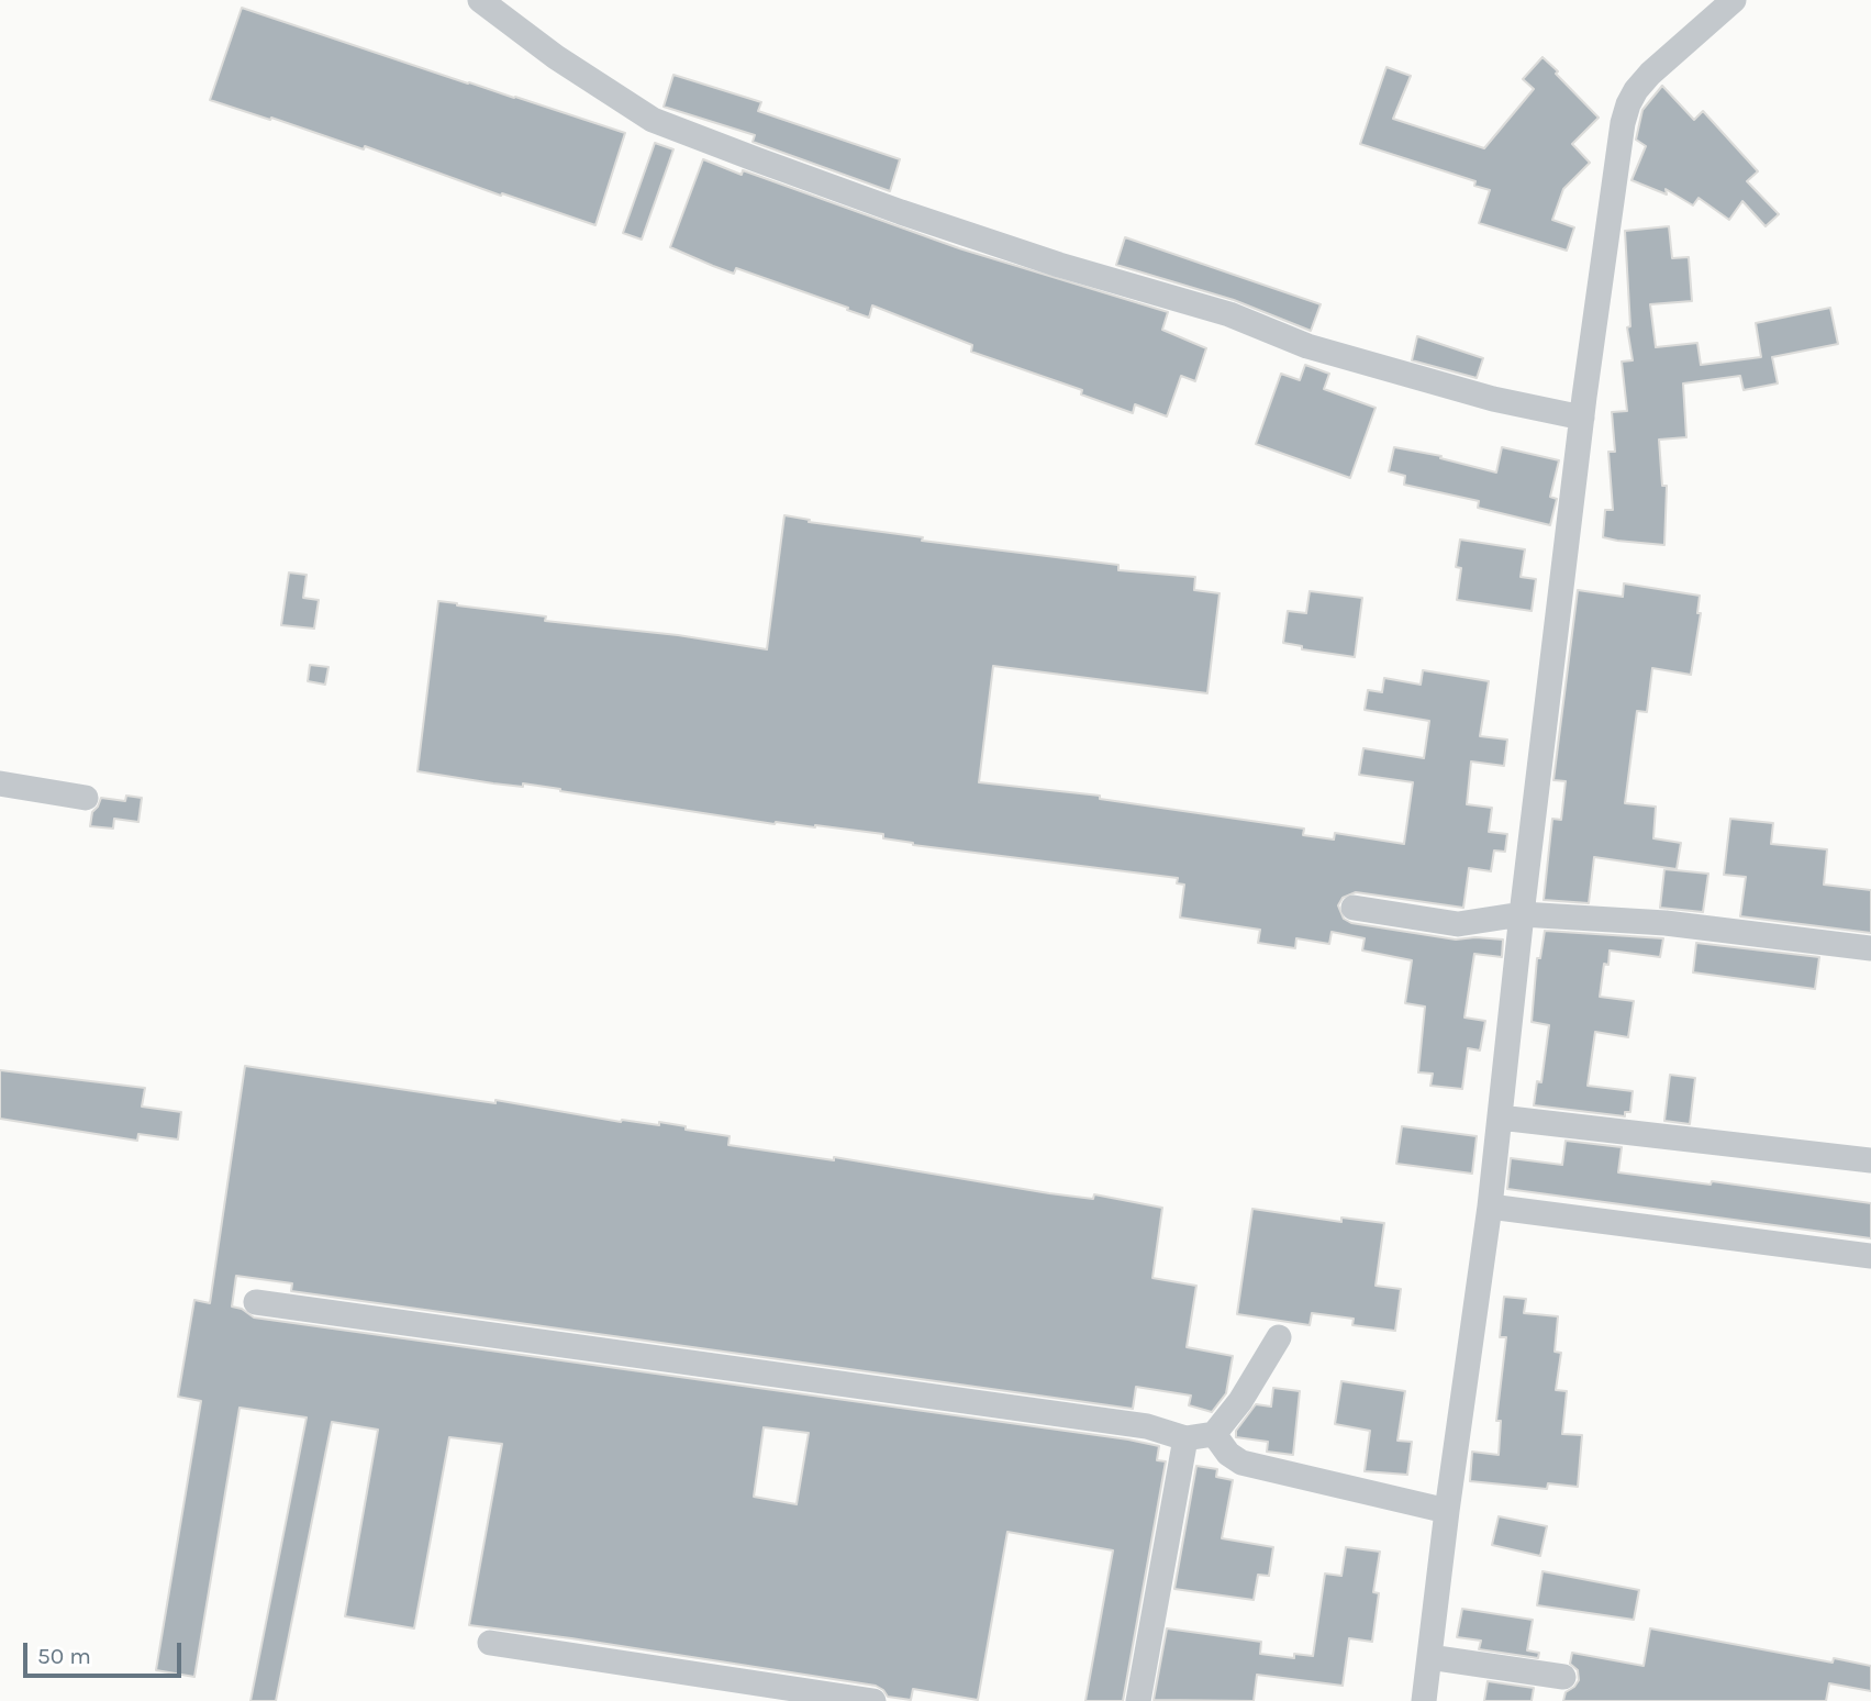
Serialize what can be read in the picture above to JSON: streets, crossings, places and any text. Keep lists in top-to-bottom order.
{
  "scale_bar": "50 m"
}
